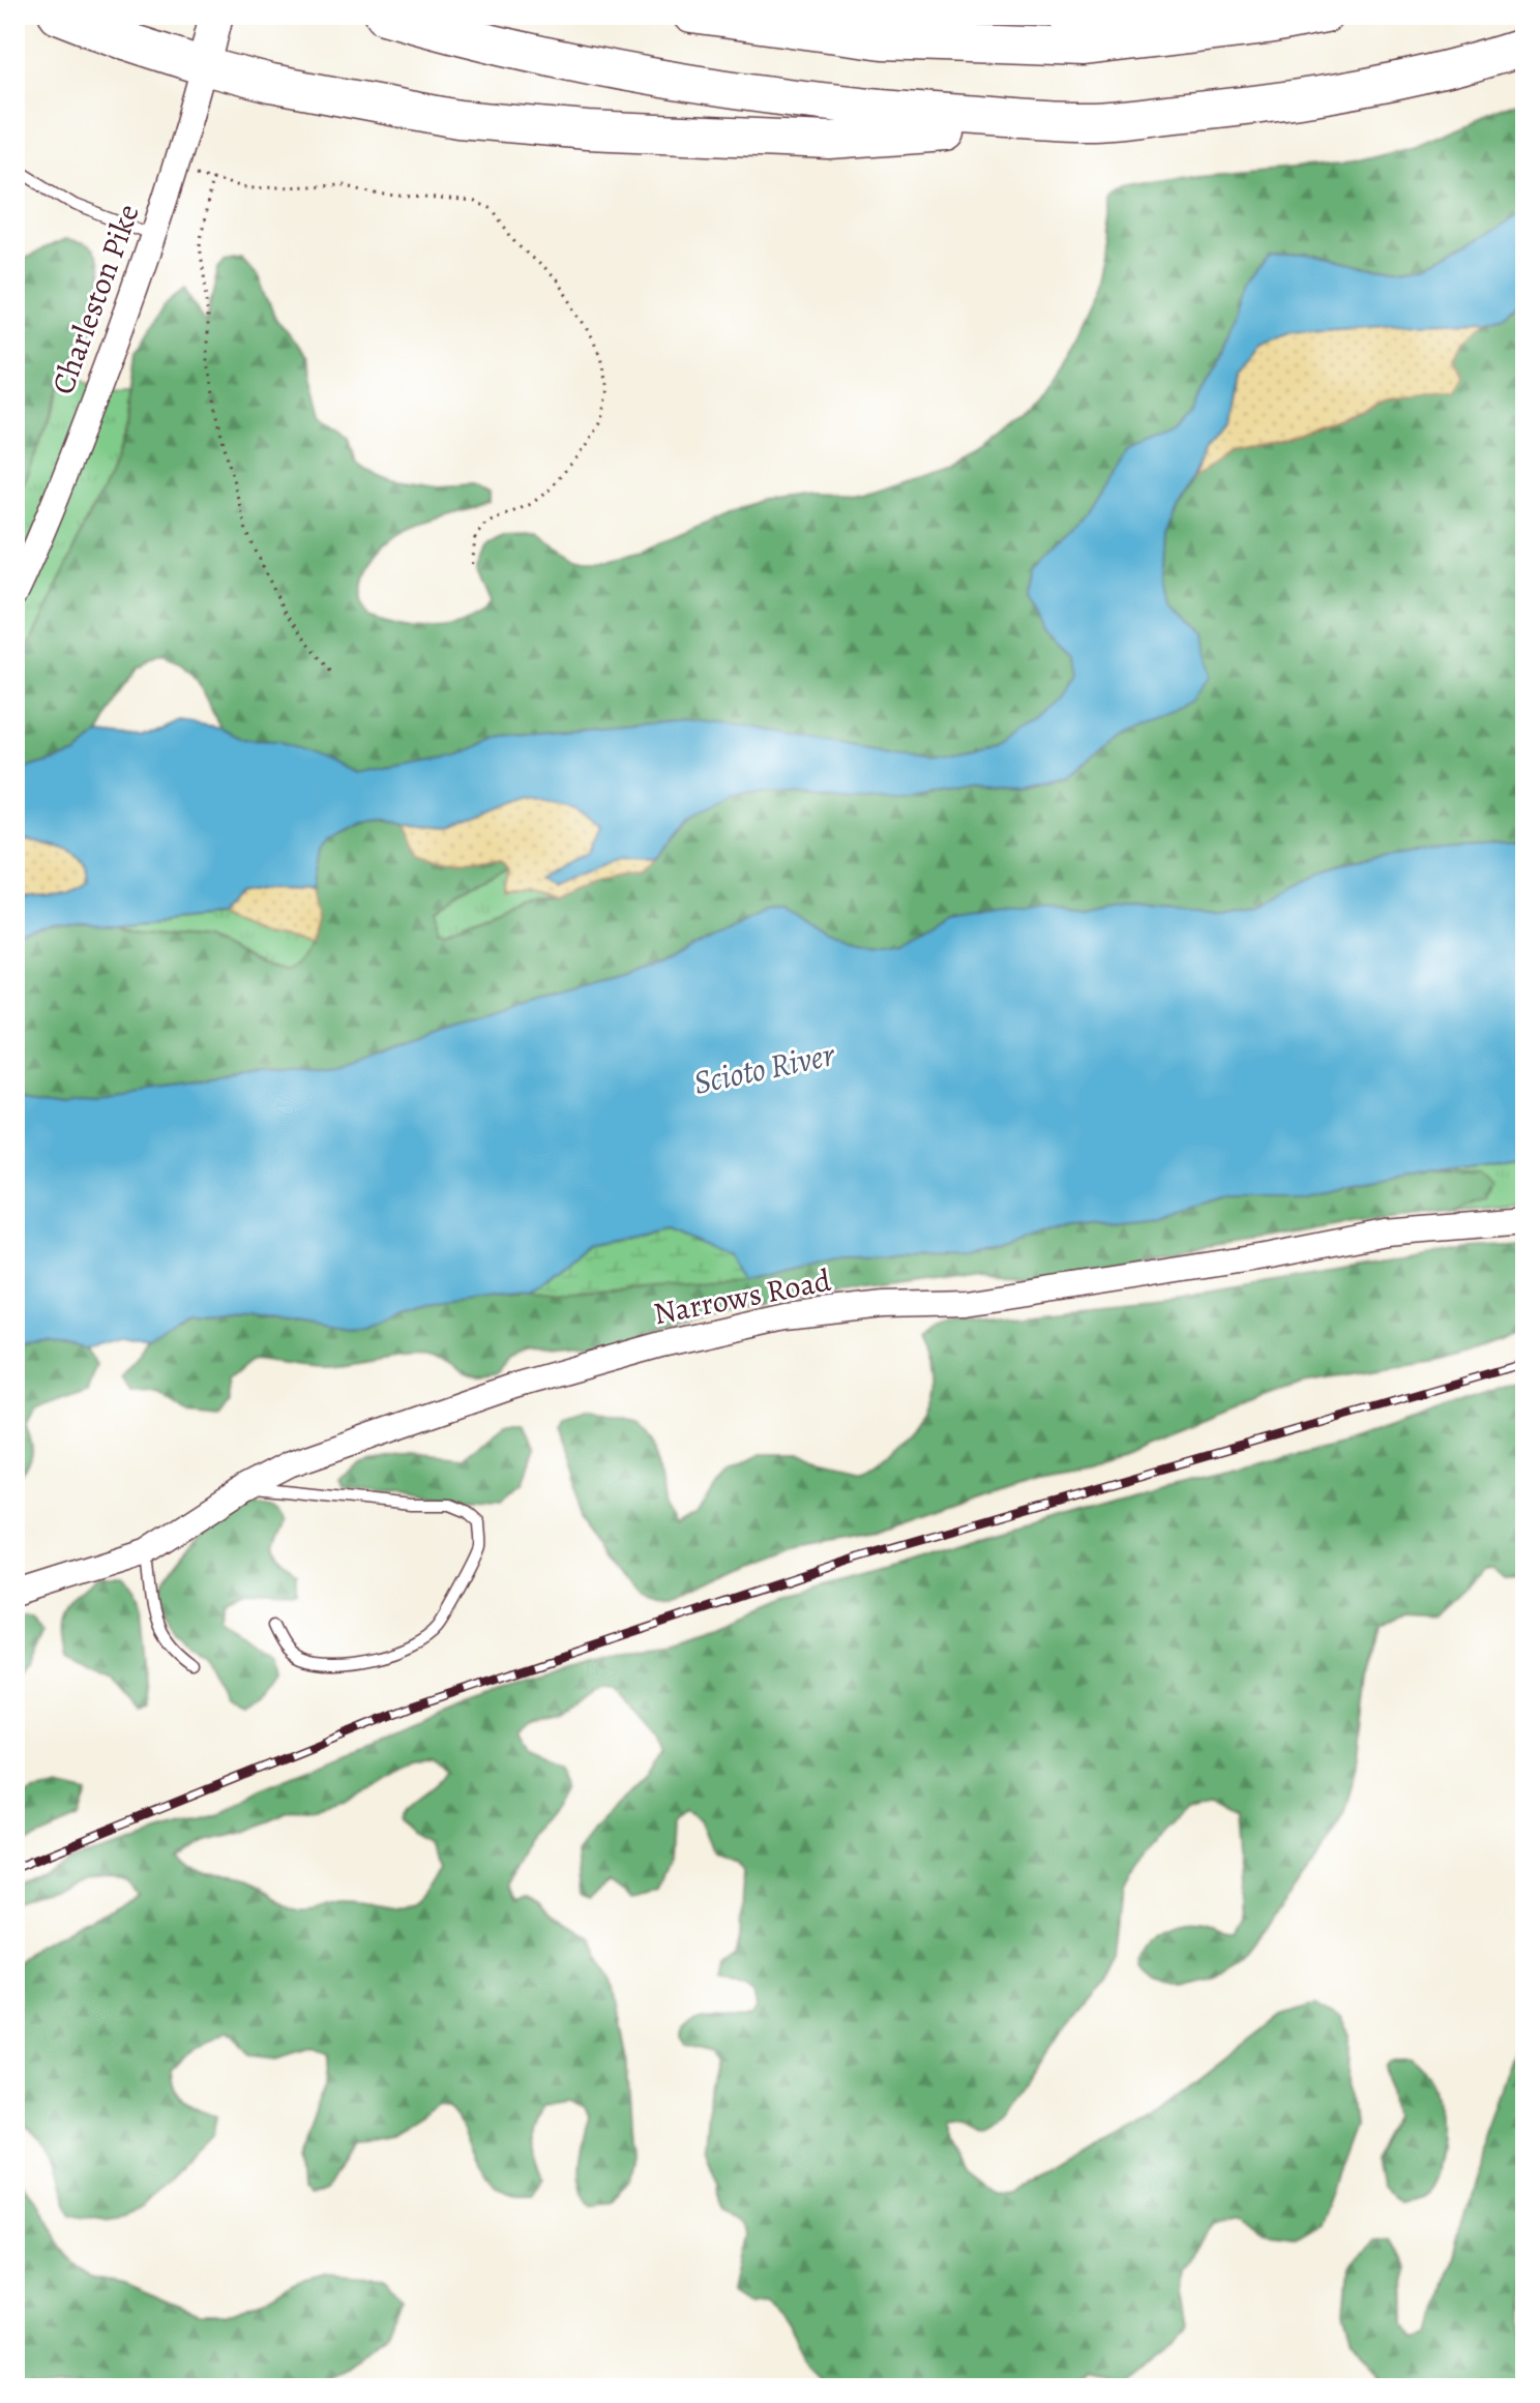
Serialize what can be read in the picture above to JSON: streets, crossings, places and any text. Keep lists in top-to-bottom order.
{
  "streets": {
    "street": ["Charleston Pike", "Narrows Road"]
  },
  "water": ["Scioto River"]
}
